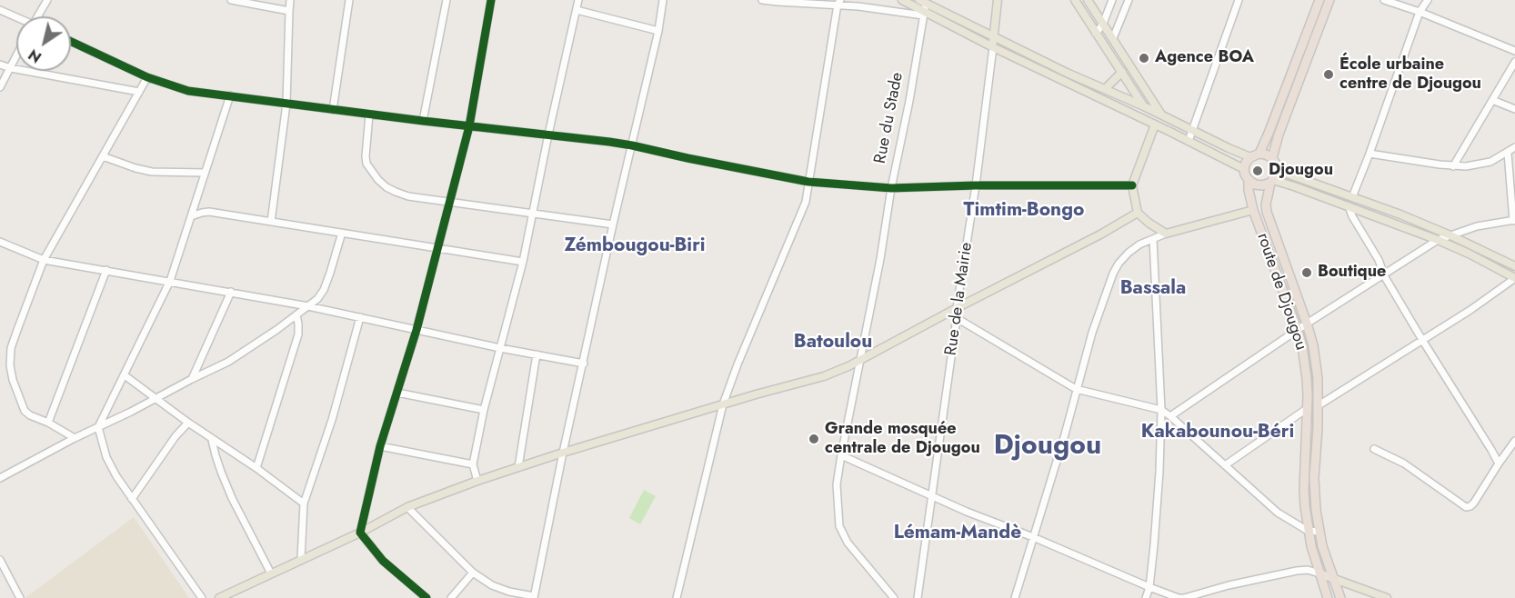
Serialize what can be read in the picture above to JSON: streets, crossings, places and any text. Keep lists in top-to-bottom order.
{
  "streets": {
    "highway": ["route de Djougou"],
    "main road": ["Rue de la Mairie"],
    "street": ["Rue du Stade"]
  },
  "districts": [
    "Timtim-Bongo",
    "Zémbougou-Biri",
    "Bassala",
    "Batoulou",
    "Kakabounou-Béri",
    "Djougou",
    "Lémam-Mandè"
  ],
  "places": [
    "Agence BOA",
    "École urbaine centre de Djougou",
    "Djougou",
    "Boutique",
    "Grande mosquée centrale de Djougou"
  ],
  "north": "bottom left"
}
